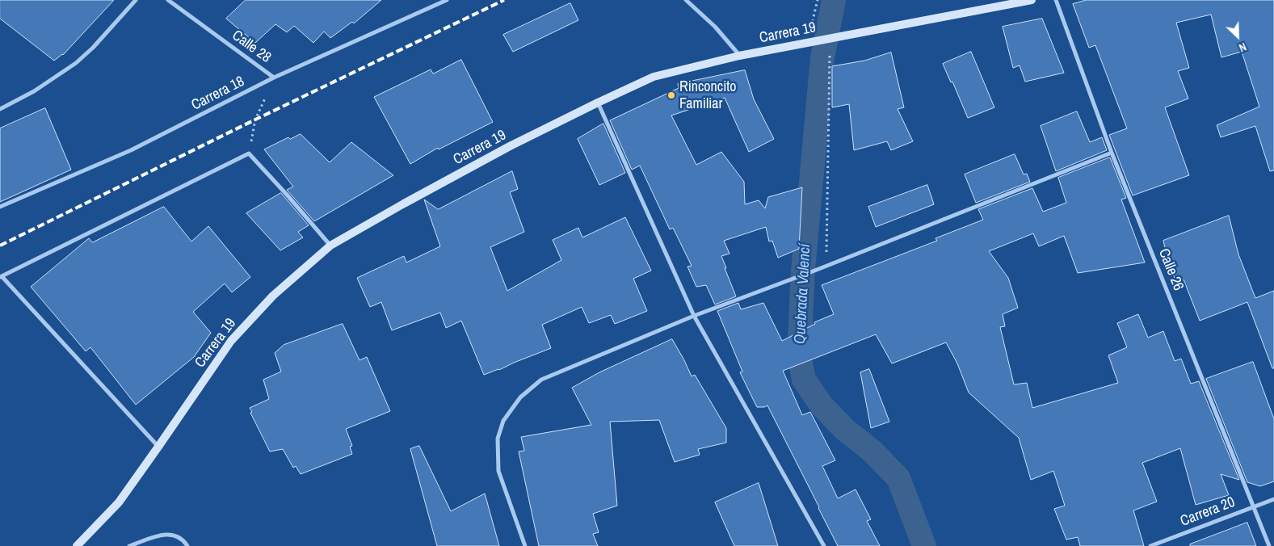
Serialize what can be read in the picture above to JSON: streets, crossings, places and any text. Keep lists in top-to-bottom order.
{
  "streets": {
    "street": [
      "Carrera 19",
      "Calle 28",
      "Carrera 18",
      "Calle 26",
      "Carrera 20"
    ]
  },
  "crossings": [
    ["Calle 28", "Carrera 18"],
    ["Calle 26", "Carrera 20"]
  ],
  "water": ["Quebrada Valencí"],
  "places": ["Rinconcito Familiar"],
  "north": "bottom right"
}
